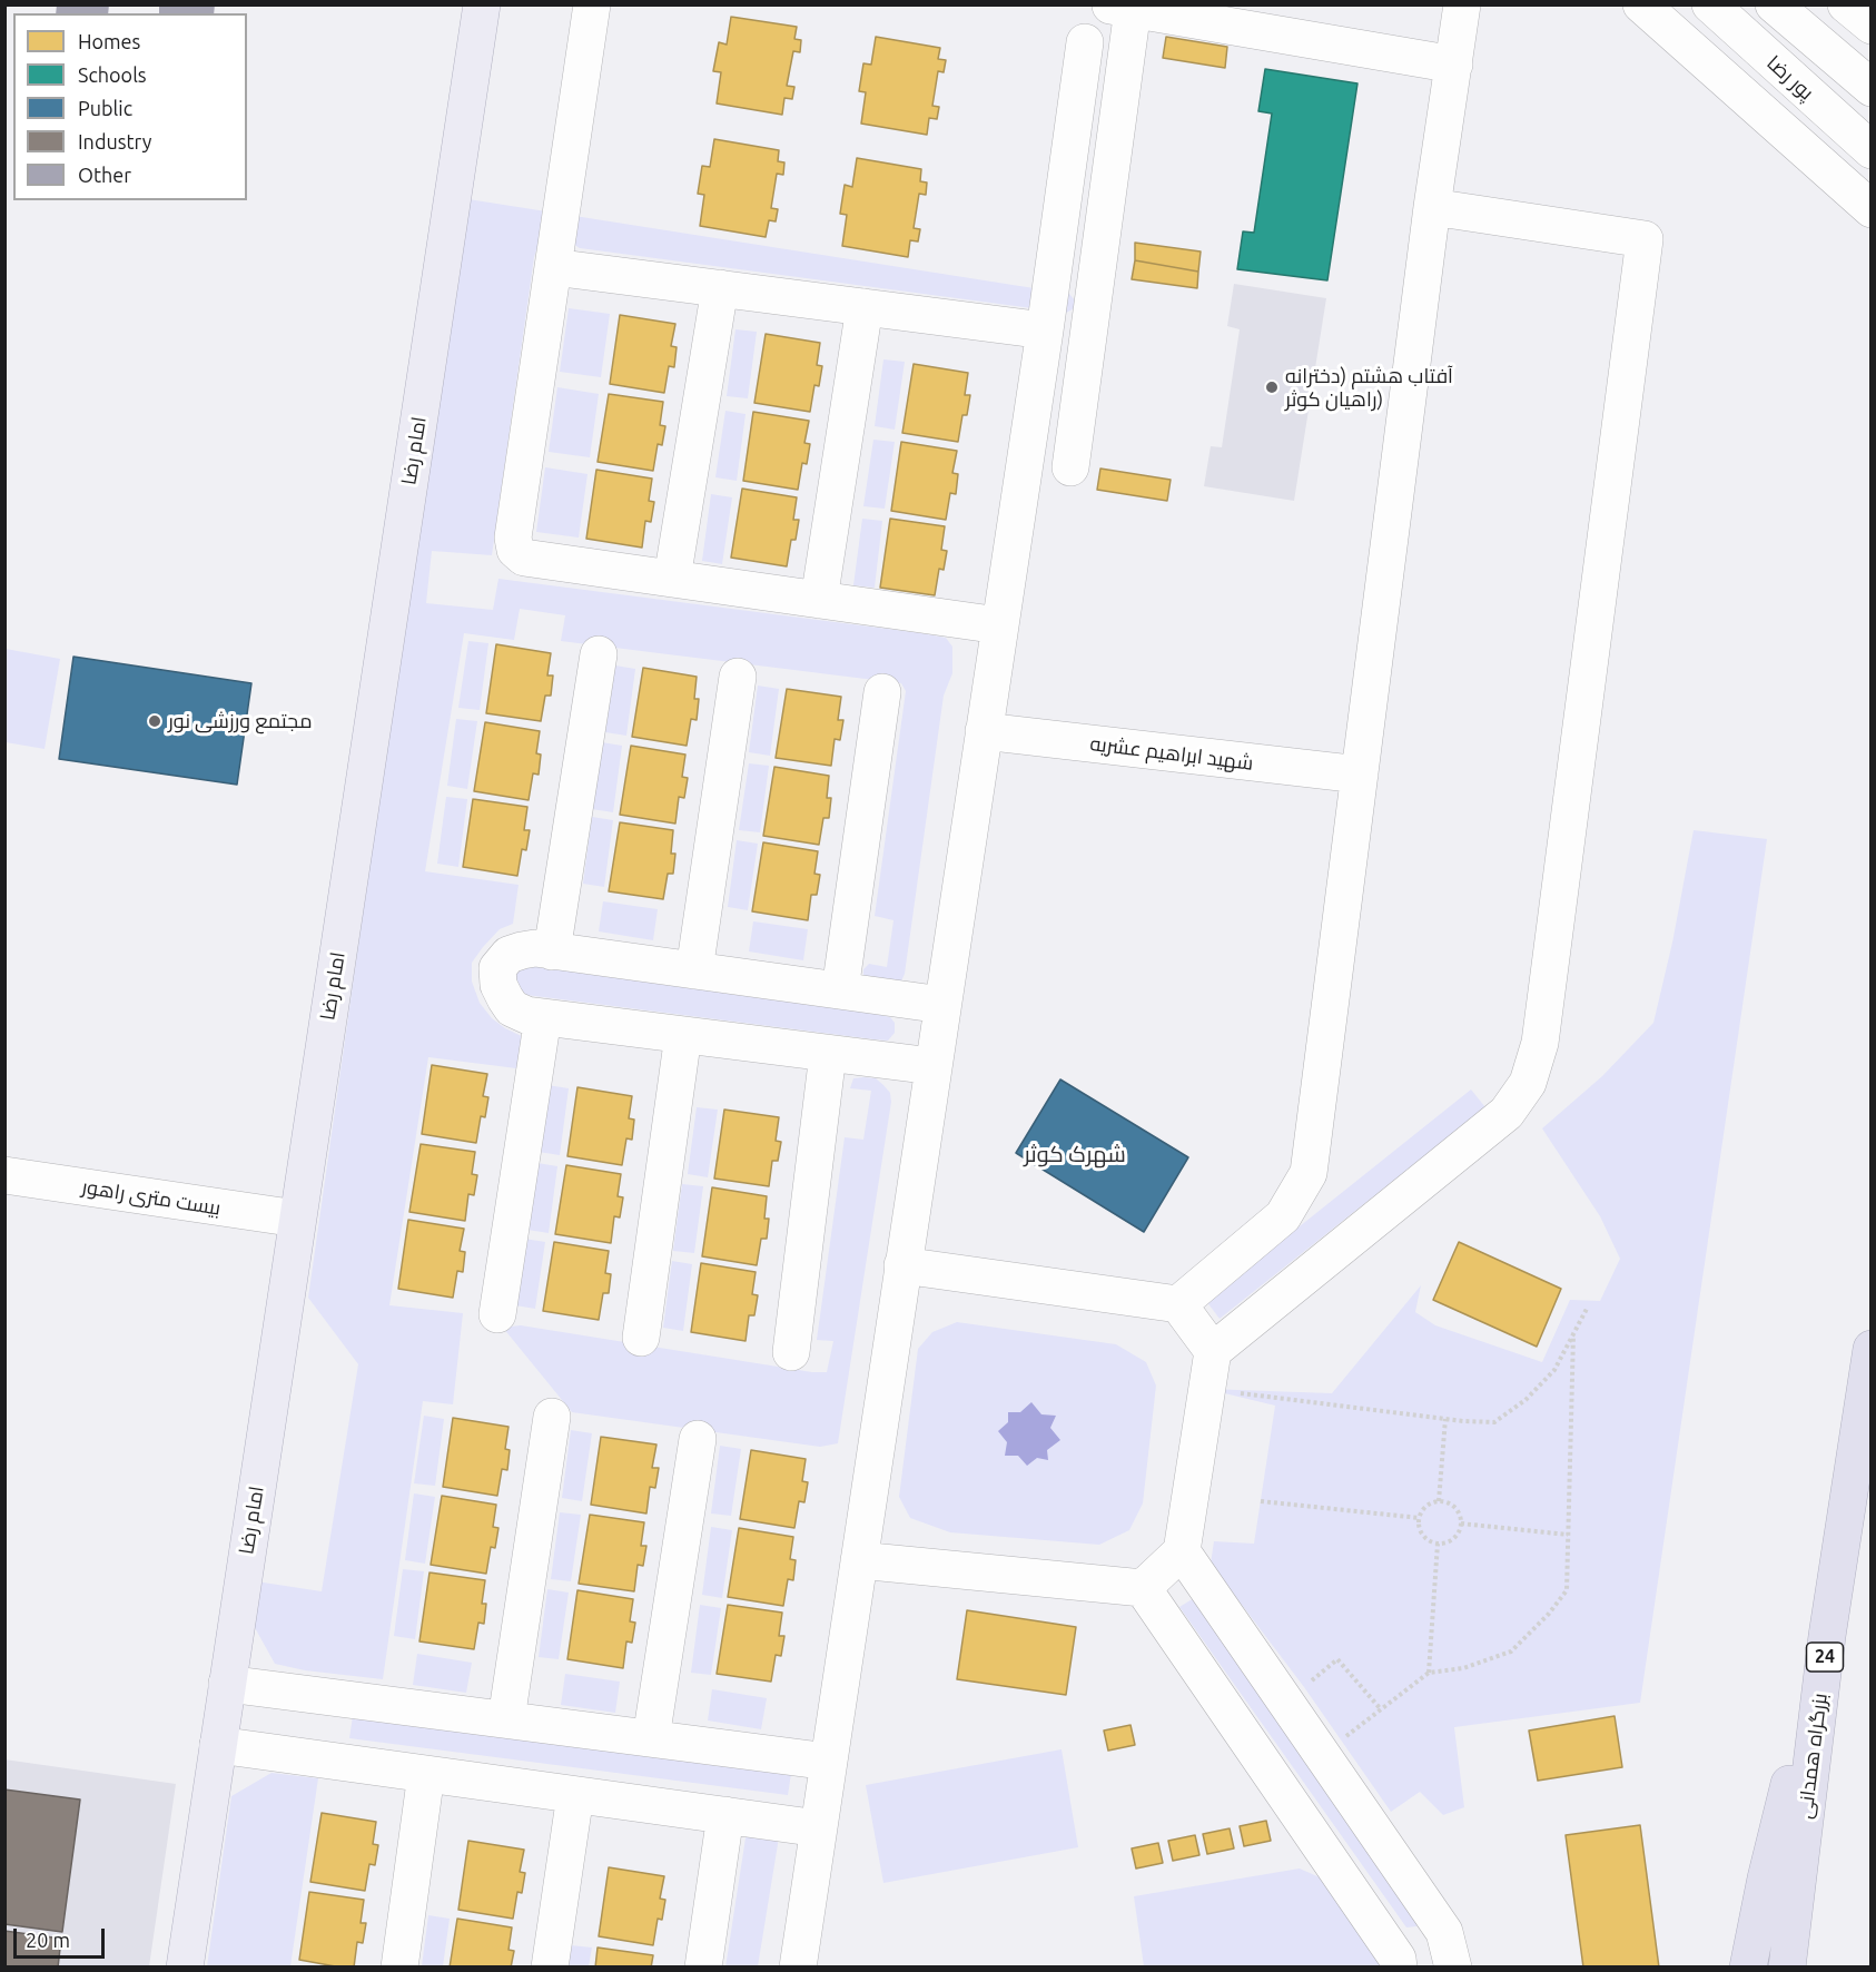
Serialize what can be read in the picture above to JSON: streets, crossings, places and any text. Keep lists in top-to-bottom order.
{
  "streets": {
    "highway": ["24", "بزرگراه همدانی"],
    "main road": ["امام رضا"],
    "street": ["پور رضا", "شهید ابراهیم عشریه", "بیست متری راهور"]
  },
  "crossings": [
    ["امام رضا", "بیست متری راهور"]
  ],
  "districts": ["شهرک کوثر"],
  "places": ["آفتاب هشتم (دخترانه راهیان کوثر)", "مجتمع ورزشی نور"],
  "legend": [
    "Homes",
    "Schools",
    "Public",
    "Industry",
    "Other"
  ],
  "scale_bar": "20 m"
}
